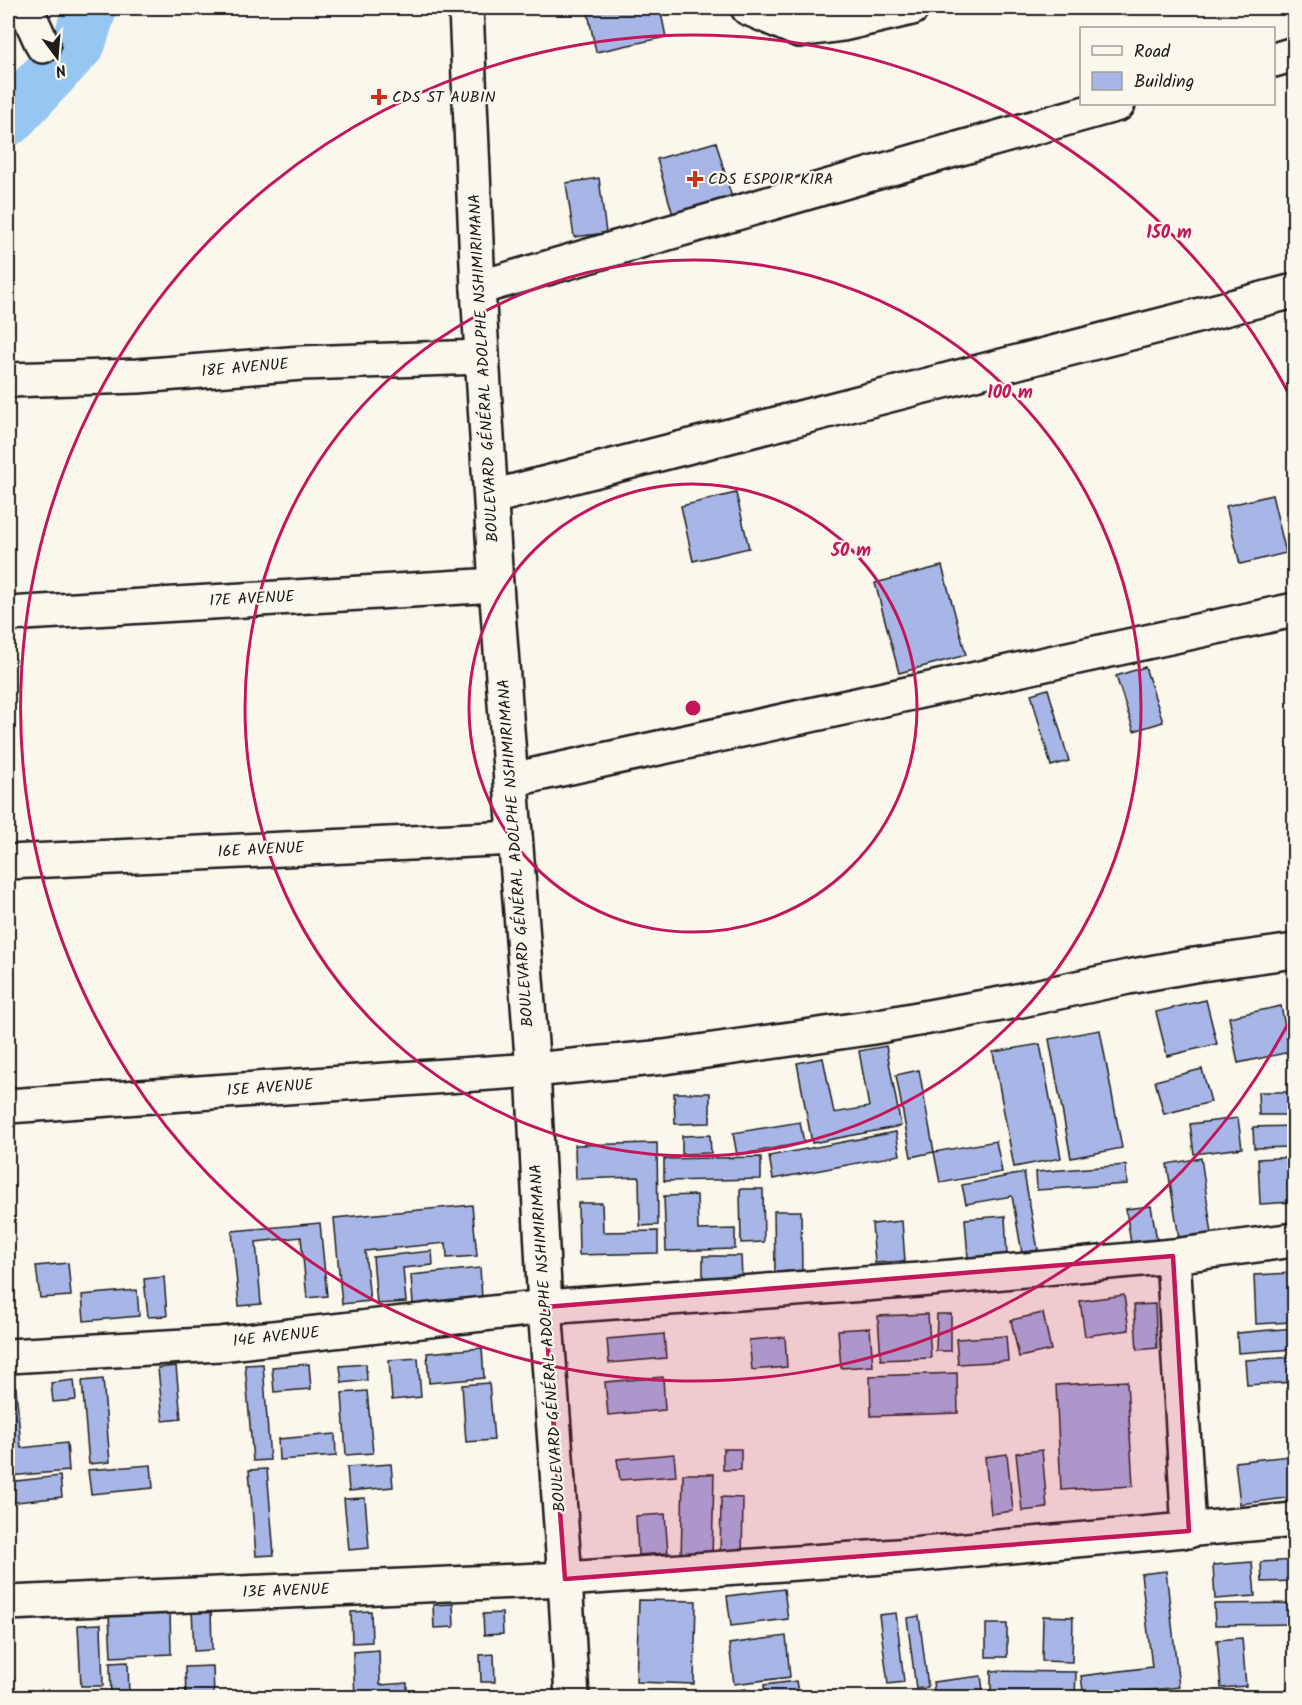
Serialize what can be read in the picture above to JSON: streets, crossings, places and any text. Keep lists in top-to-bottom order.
{
  "streets": {
    "street": [
      "18E AVENUE",
      "BOULEVARD GÉNÉRAL ADOLPHE NSHIMIRIMANA",
      "17E AVENUE",
      "16E AVENUE",
      "15E AVENUE",
      "14E AVENUE",
      "13E AVENUE"
    ]
  },
  "crossings": [
    ["18E AVENUE", "BOULEVARD GÉNÉRAL ADOLPHE NSHIMIRIMANA"],
    ["BOULEVARD GÉNÉRAL ADOLPHE NSHIMIRIMANA", "17E AVENUE"],
    ["BOULEVARD GÉNÉRAL ADOLPHE NSHIMIRIMANA", "16E AVENUE"],
    ["BOULEVARD GÉNÉRAL ADOLPHE NSHIMIRIMANA", "15E AVENUE"],
    ["BOULEVARD GÉNÉRAL ADOLPHE NSHIMIRIMANA", "14E AVENUE"],
    ["BOULEVARD GÉNÉRAL ADOLPHE NSHIMIRIMANA", "13E AVENUE"]
  ],
  "places": {
    "health": ["CDS ST AUBIN", "CDS ESPOIR KIRA"]
  },
  "legend": ["Road", "Building"],
  "north": "bottom",
  "rings": ["150 m", "100 m", "50 m"]
}
